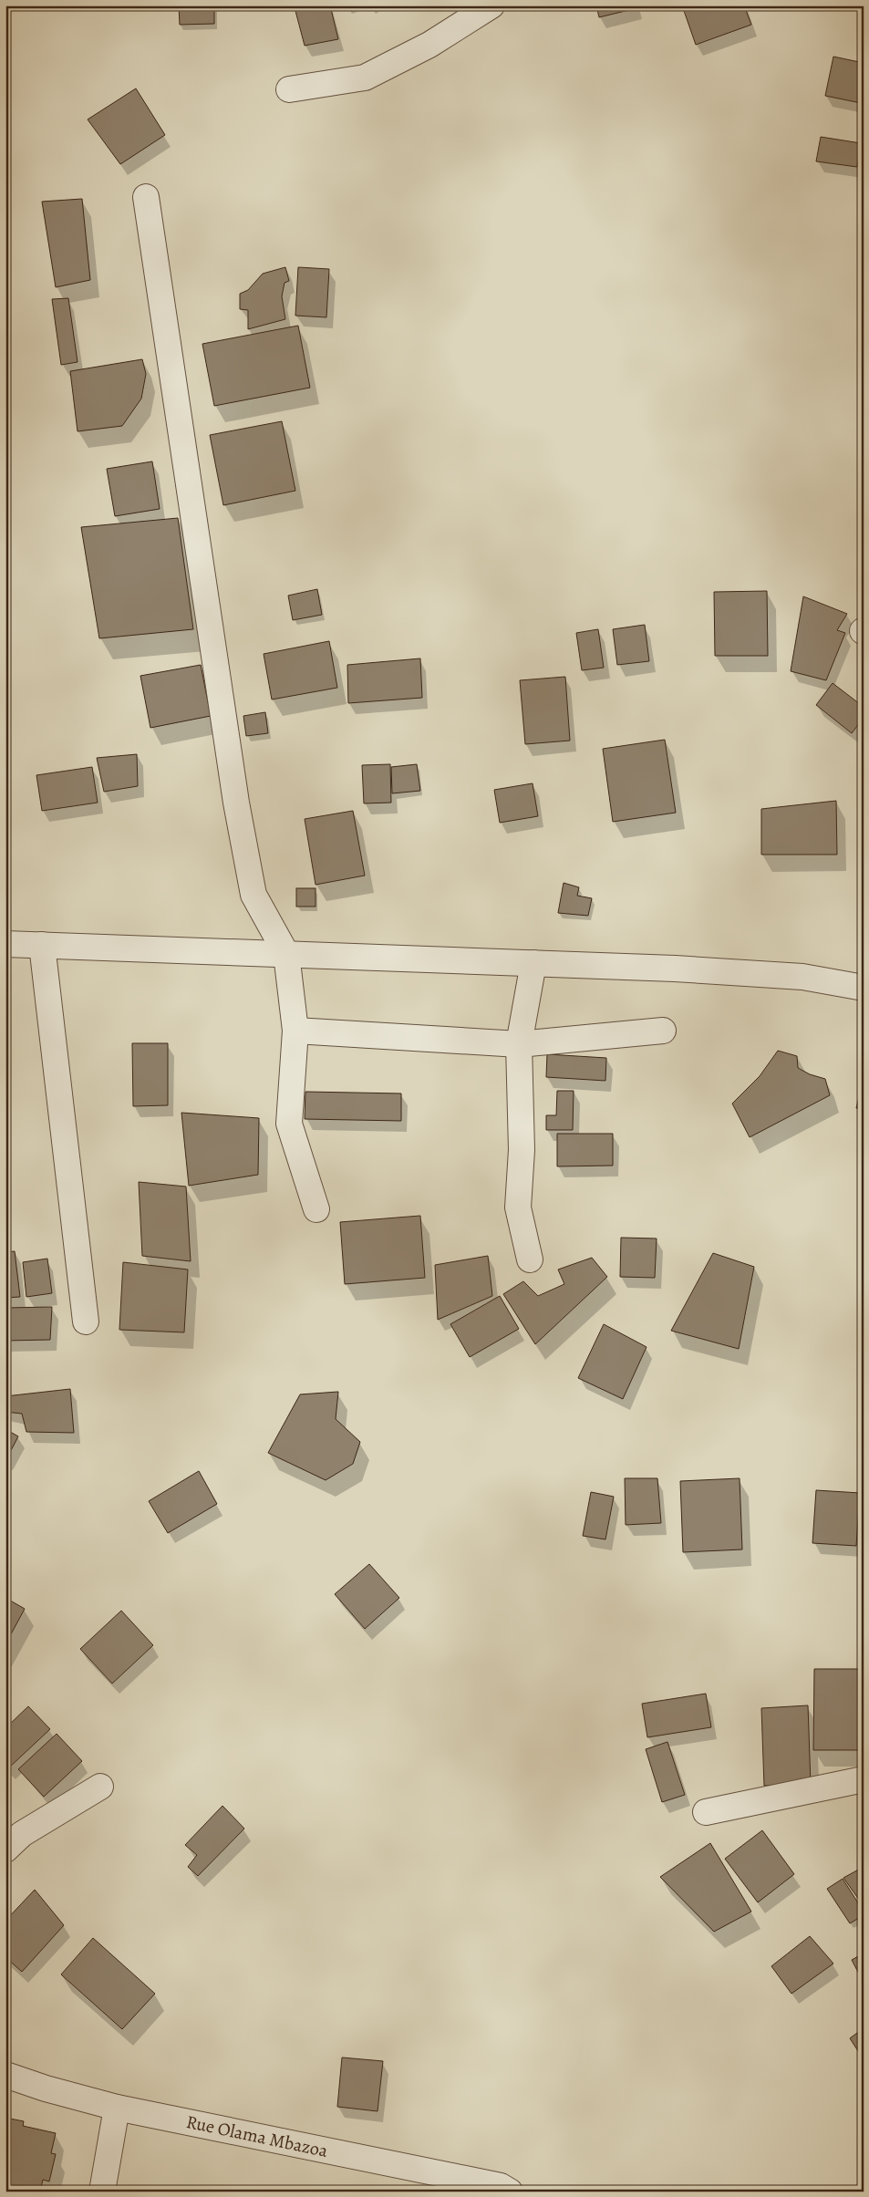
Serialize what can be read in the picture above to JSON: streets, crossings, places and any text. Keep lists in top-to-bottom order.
{
  "streets": {
    "street": ["Rue Olama Mbazoa"]
  }
}
